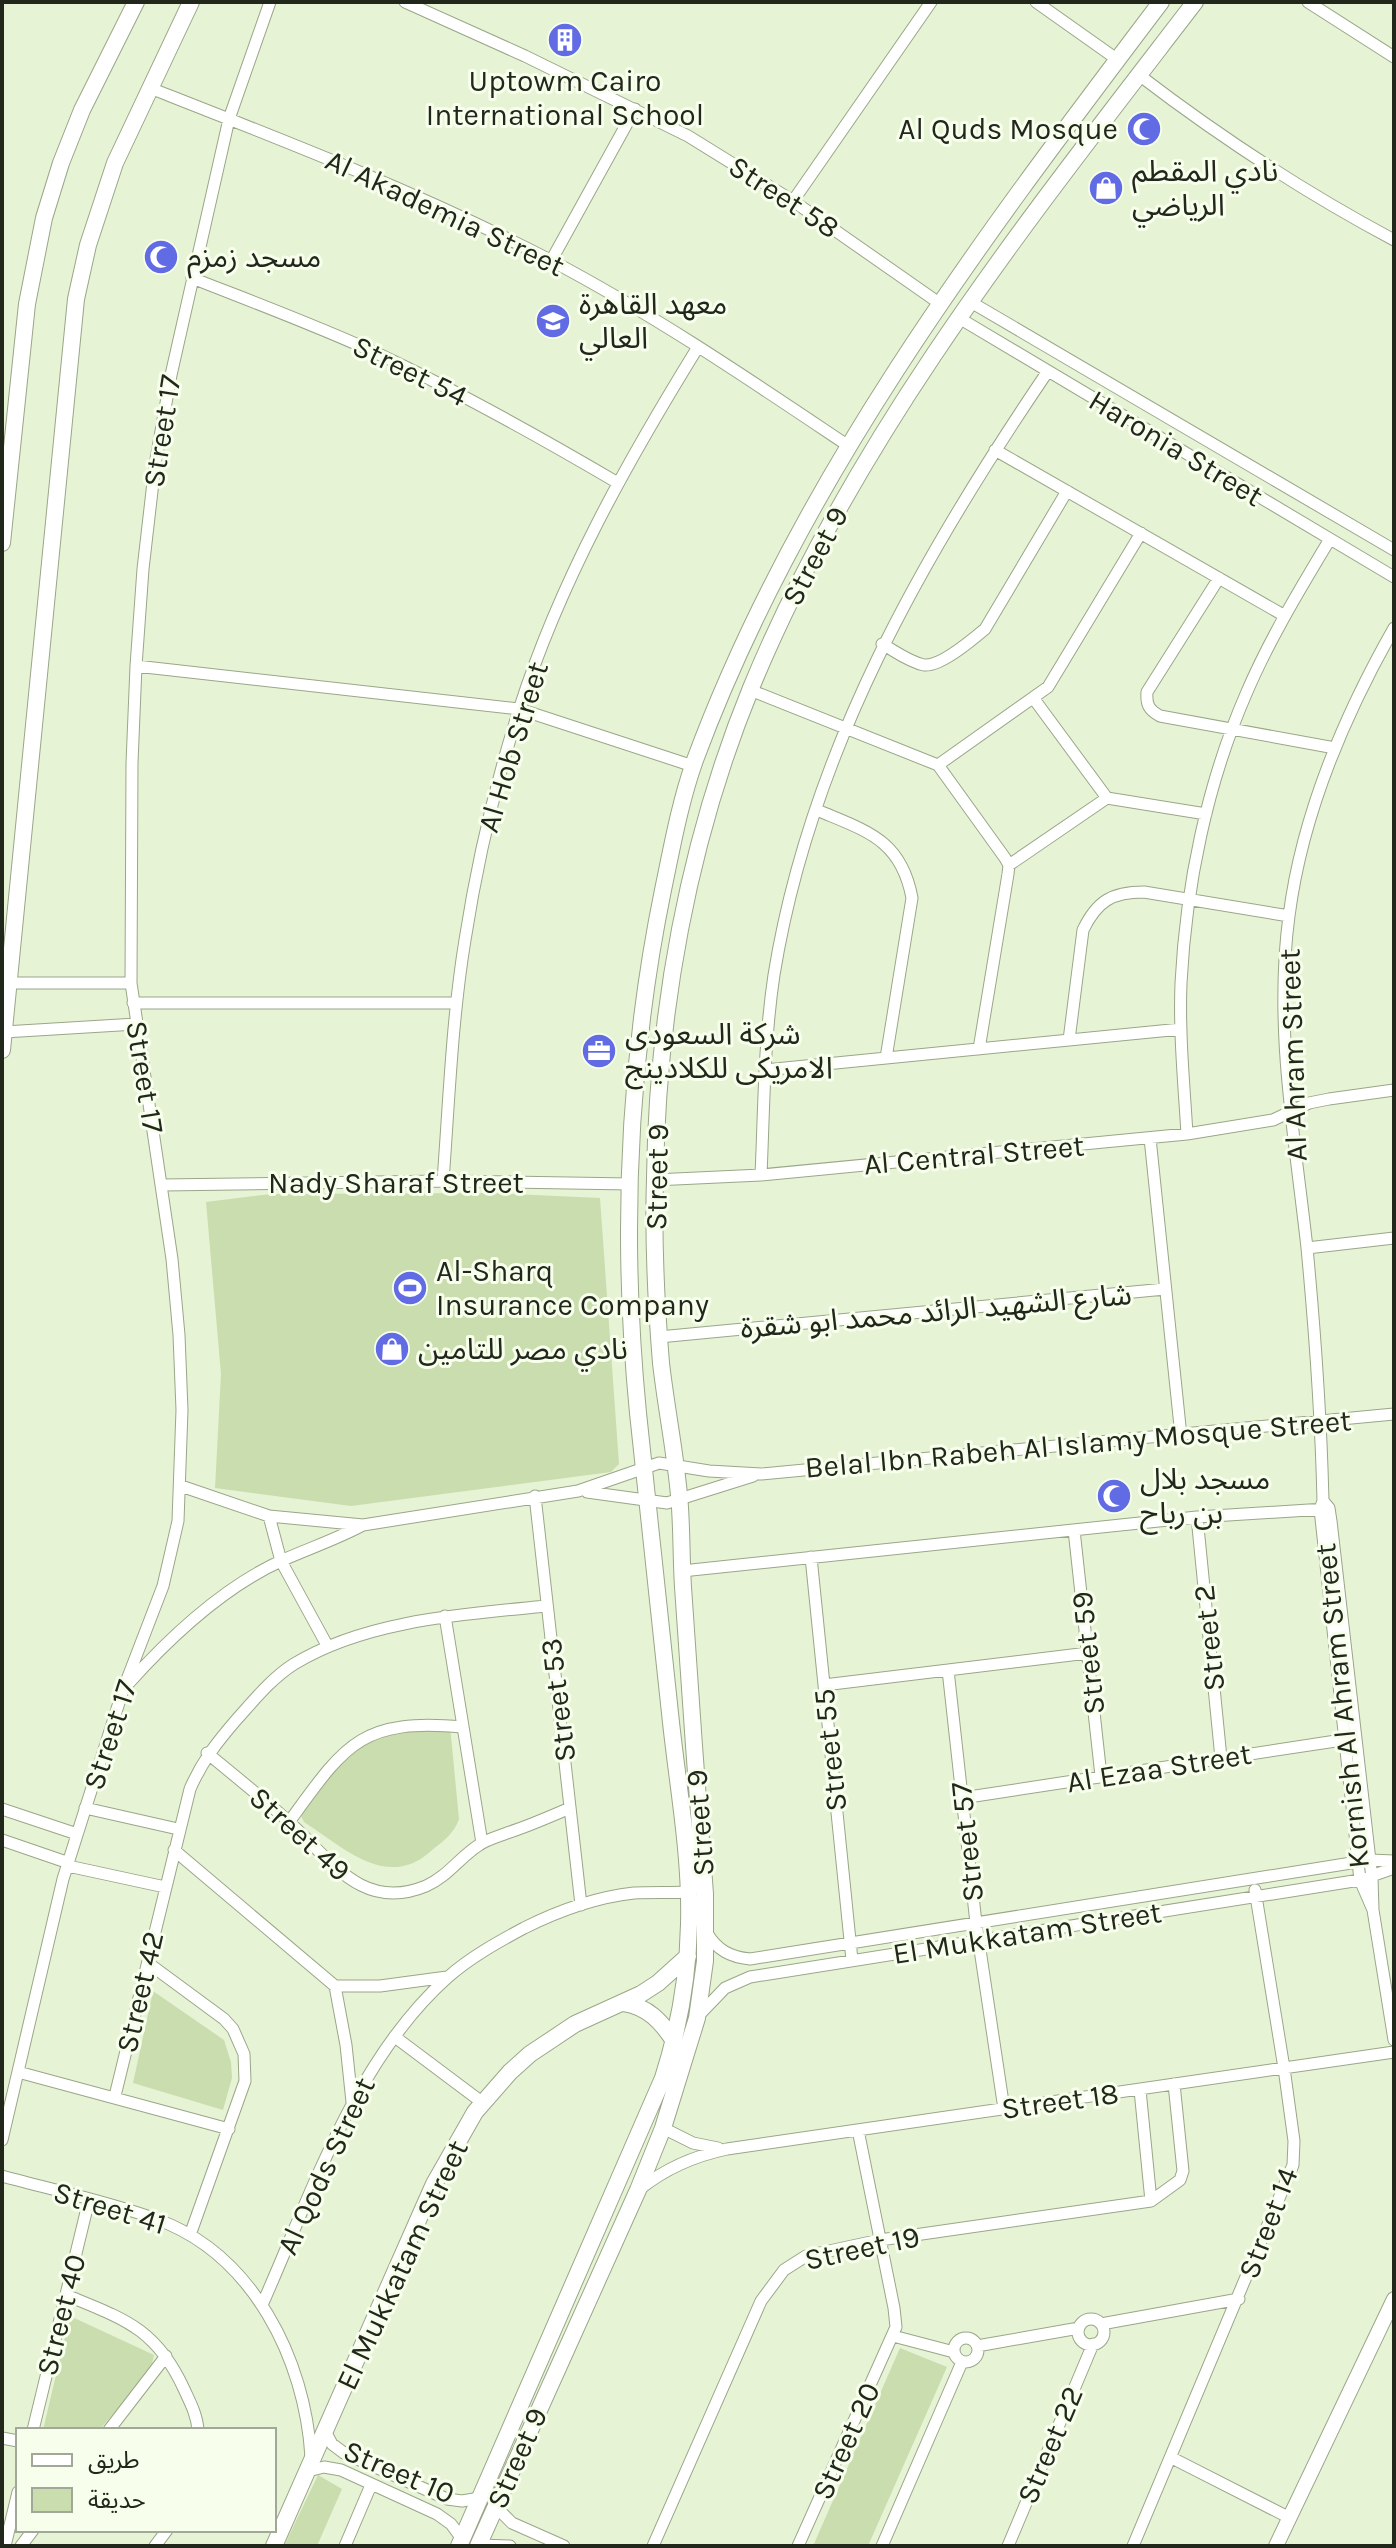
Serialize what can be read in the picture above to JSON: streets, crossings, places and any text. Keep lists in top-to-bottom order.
{
  "streets": {
    "main road": ["Street 9", "El Mukkatam Street"],
    "street": [
      "Street 58",
      "Al Akademia Street",
      "Street 54",
      "Street 17",
      "Haronia Street",
      "Al Hob Street",
      "Al Ahram Street",
      "Al Central Street",
      "Nady Sharaf Street",
      "شارع الشهيد الرائد محمد ابو شقرة",
      "Belal Ibn Rabeh Al Islamy Mosque Street",
      "Street 2",
      "Street 59",
      "Street 53",
      "Kornish Al Ahram Street",
      "Street 55",
      "Al Ezaa Street",
      "Street 49",
      "Street 57",
      "Street 42",
      "Street 18",
      "Al Qods Street",
      "Street 41",
      "Street 14",
      "Street 19",
      "Street 40",
      "Street 20",
      "Street 22",
      "Street 10"
    ]
  },
  "crossings": [
    ["Street 58", "Street 9"],
    ["Al Akademia Street", "Street 17"],
    ["Al Akademia Street", "Street 9"],
    ["Al Akademia Street", "Al Hob Street"],
    ["Street 54", "Street 17"],
    ["Street 54", "Al Hob Street"],
    ["Street 17", "Nady Sharaf Street"],
    ["Haronia Street", "Street 9"],
    ["Street 9", "Al Central Street"],
    ["Street 9", "Nady Sharaf Street"],
    ["Street 9", "شارع الشهيد الرائد محمد ابو شقرة"],
    ["Street 9", "Belal Ibn Rabeh Al Islamy Mosque Street"],
    ["Street 9", "El Mukkatam Street"],
    ["Street 9", "Street 18"],
    ["Street 9", "Al Qods Street"],
    ["Street 9", "Street 10"],
    ["Al Hob Street", "Nady Sharaf Street"],
    ["Al Ahram Street", "Al Central Street"],
    ["Al Ahram Street", "Belal Ibn Rabeh Al Islamy Mosque Street"],
    ["Al Ahram Street", "Kornish Al Ahram Street"],
    ["Street 2", "Al Ezaa Street"],
    ["Street 59", "Al Ezaa Street"],
    ["Street 53", "Street 49"],
    ["Street 53", "Street 42"],
    ["Street 53", "Al Qods Street"],
    ["Kornish Al Ahram Street", "Al Ezaa Street"],
    ["Kornish Al Ahram Street", "El Mukkatam Street"],
    ["Street 55", "El Mukkatam Street"],
    ["Al Ezaa Street", "Street 57"],
    ["Street 49", "Street 42"],
    ["Street 57", "El Mukkatam Street"],
    ["Street 57", "Street 18"],
    ["El Mukkatam Street", "Street 41"],
    ["El Mukkatam Street", "Street 14"],
    ["El Mukkatam Street", "Street 10"],
    ["Street 18", "Street 14"],
    ["Street 18", "Street 20"],
    ["Al Qods Street", "Street 41"],
    ["Street 41", "Street 40"],
    ["Street 41", "Street 10"],
    ["Street 19", "Street 20"]
  ],
  "places": {
    "building": ["Uptowm Cairo International School"],
    "mosque": ["Al Quds Mosque", "مسجد زمزم", "مسجد بلال بن رباح"],
    "shop": ["نادي المقطم الرياضي", "نادي مصر للتامين"],
    "school or university": ["معهد القاهرة العالي"],
    "office": ["شركة السعودى الامريكى للكلادينج"],
    "sports": ["Al-Sharq Insurance Company"]
  },
  "legend": ["طريق", "حديقة"]
}
